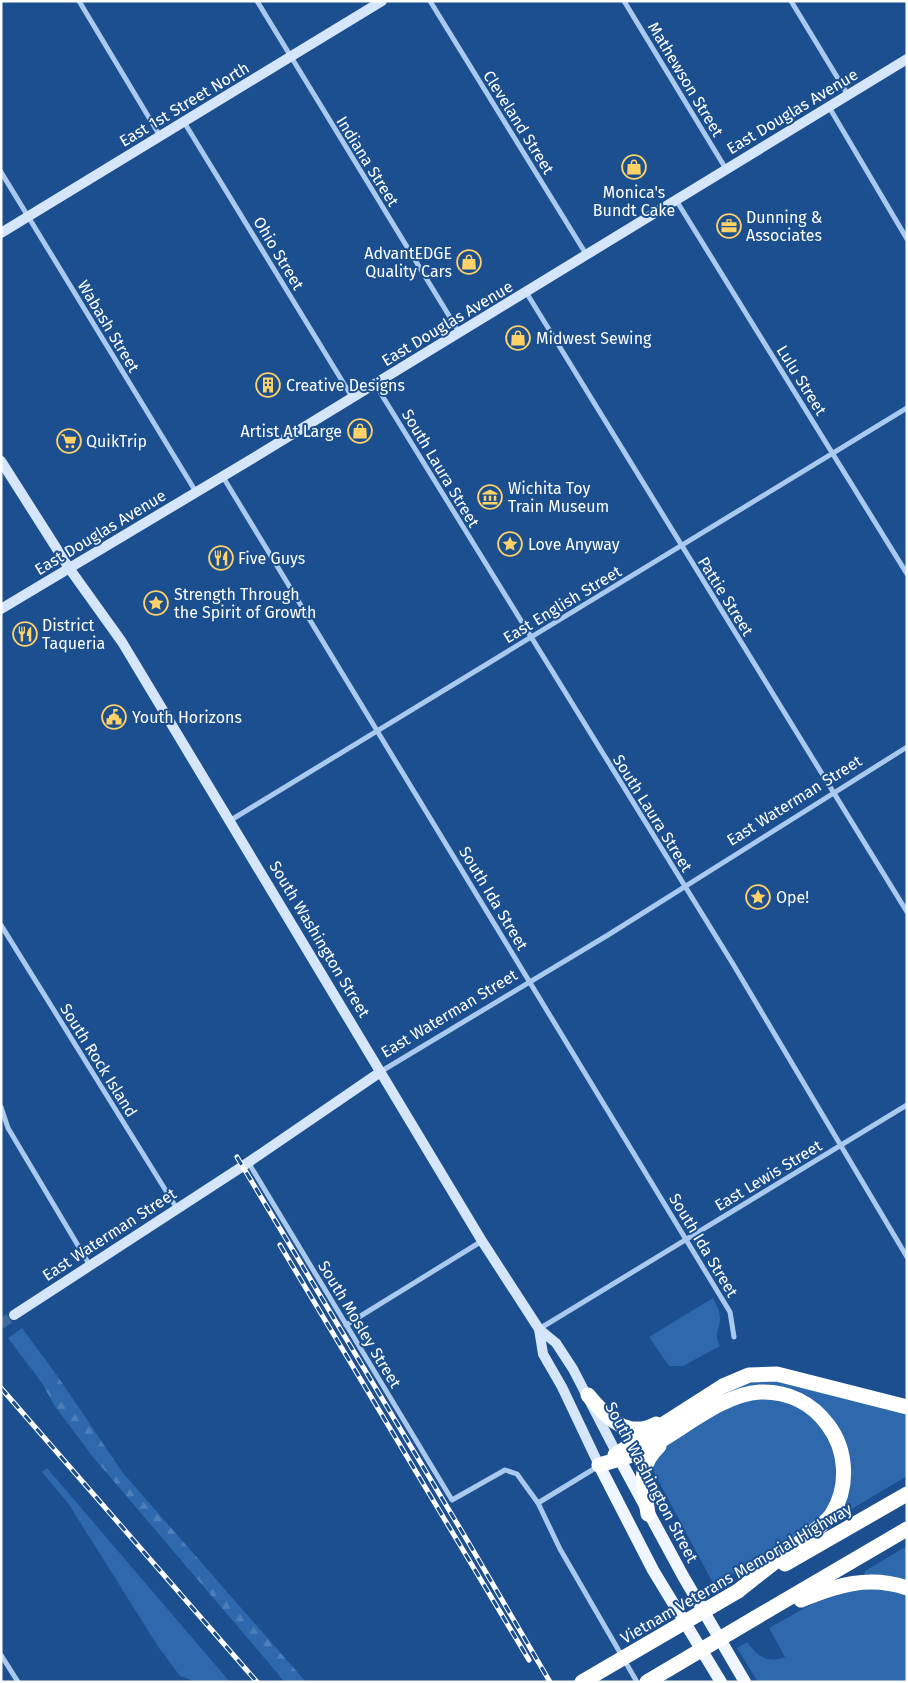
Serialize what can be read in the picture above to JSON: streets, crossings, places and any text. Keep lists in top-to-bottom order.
{
  "streets": {
    "highway": ["Vietnam Veterans Memorial Highway"],
    "main road": [
      "East 1st Street North",
      "East Douglas Avenue",
      "East Waterman Street",
      "South Washington Street"
    ],
    "street": [
      "Mathewson Street",
      "Cleveland Street",
      "Indiana Street",
      "Ohio Street",
      "Wabash Street",
      "Lulu Street",
      "South Laura Street",
      "Pattie Street",
      "East English Street",
      "South Ida Street",
      "South Rock Island",
      "East Lewis Street",
      "South Mosley Street"
    ]
  },
  "crossings": [
    ["Mathewson Street", "East Douglas Avenue"],
    ["East 1st Street North", "Indiana Street"],
    ["East 1st Street North", "Ohio Street"],
    ["East 1st Street North", "Wabash Street"],
    ["East Douglas Avenue", "Cleveland Street"],
    ["East Douglas Avenue", "Indiana Street"],
    ["East Douglas Avenue", "Ohio Street"],
    ["East Douglas Avenue", "Wabash Street"],
    ["East Douglas Avenue", "Lulu Street"],
    ["East Douglas Avenue", "South Laura Street"],
    ["East Douglas Avenue", "Pattie Street"],
    ["East Douglas Avenue", "South Ida Street"],
    ["East Douglas Avenue", "South Washington Street"],
    ["Lulu Street", "East English Street"],
    ["South Laura Street", "East English Street"],
    ["South Laura Street", "East Waterman Street"],
    ["South Laura Street", "East Lewis Street"],
    ["Pattie Street", "East English Street"],
    ["Pattie Street", "East Waterman Street"],
    ["East English Street", "South Ida Street"],
    ["East English Street", "South Washington Street"],
    ["East Waterman Street", "South Ida Street"],
    ["East Waterman Street", "South Washington Street"],
    ["East Waterman Street", "South Rock Island"],
    ["East Waterman Street", "South Mosley Street"],
    ["South Ida Street", "East Lewis Street"],
    ["South Washington Street", "East Lewis Street"]
  ],
  "places": {
    "shop": [
      "Monica's Bundt Cake",
      "AdvantEDGE Quality Cars",
      "Midwest Sewing",
      "Artist At Large"
    ],
    "office": ["Dunning & Associates"],
    "building": ["Creative Designs"],
    "supermarket": ["QuikTrip"],
    "museum": ["Wichita Toy Train Museum"],
    "place": ["Love Anyway", "Strength Through the Spirit of Growth", "Ope!"],
    "restaurant": ["Five Guys", "District Taqueria"],
    "public building": ["Youth Horizons"]
  }
}
